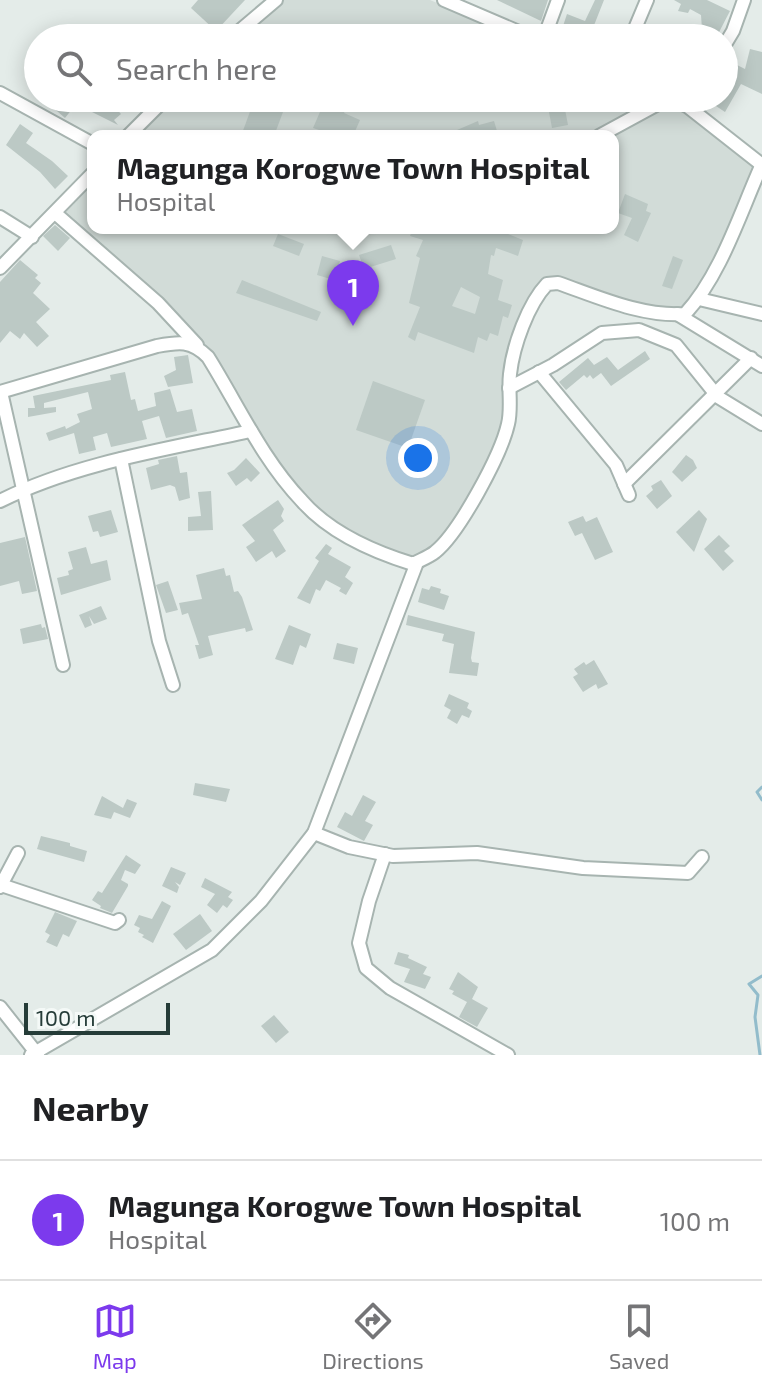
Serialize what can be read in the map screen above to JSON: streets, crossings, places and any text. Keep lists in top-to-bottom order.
{
  "scale_bar": "100 m",
  "page": {
    "search": "Search here",
    "popup": ["Magunga Korogwe Town Hospital", "Hospital"],
    "pins": "1",
    "scale": "100 m",
    "heading": "Nearby",
    "list": [
      {
        "mark": "1",
        "name": "Magunga Korogwe Town Hospital",
        "note": "Hospital",
        "value": "100 m"
      }
    ],
    "nav": ["Map", "Directions", "Saved"]
  }
}
